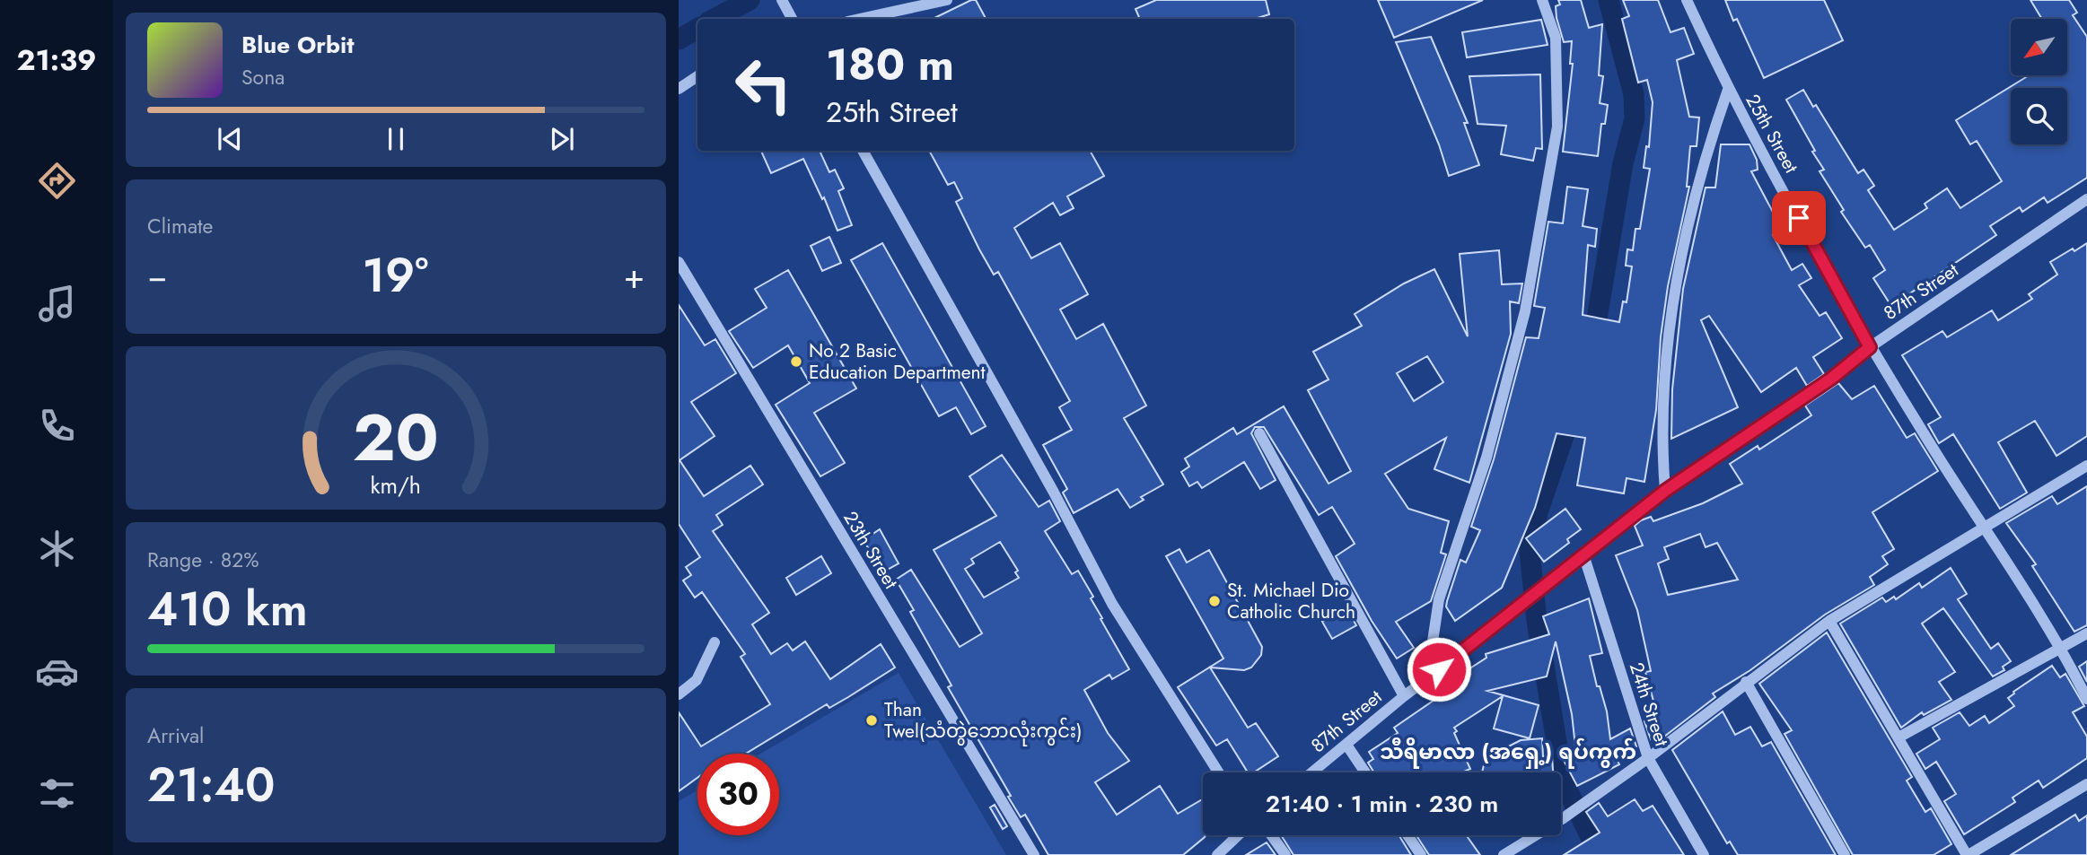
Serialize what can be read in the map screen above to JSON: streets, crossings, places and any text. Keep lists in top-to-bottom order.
{
  "streets": {
    "street": [
      "25th Street",
      "87th Street",
      "23th Street",
      "24th Street"
    ]
  },
  "crossings": [
    ["25th Street", "87th Street"],
    ["87th Street", "24th Street"]
  ],
  "districts": ["သီရိမာလာ (အရှေ့) ရပ်ကွက်"],
  "places": ["No 2 Basic Education Department", "St. Michael Dio Catholic Church", "Than Twel(သံတွဲဘောလုံးကွင်း)"],
  "north": "bottom left",
  "page": {
    "tabs": "21:39",
    "turn": ["180 m", "25th Street"],
    "song": ["Blue Orbit", "Sona"],
    "tile": [
      "Climate",
      ["Range · 82%", "410 km"],
      ["Arrival", "21:40"]
    ],
    "heat": ["−", "19°", "+"],
    "limit": "30",
    "trip": "21:40 · 1 min · 230 m",
    "gauge": ["20", "km/h"]
  }
}
